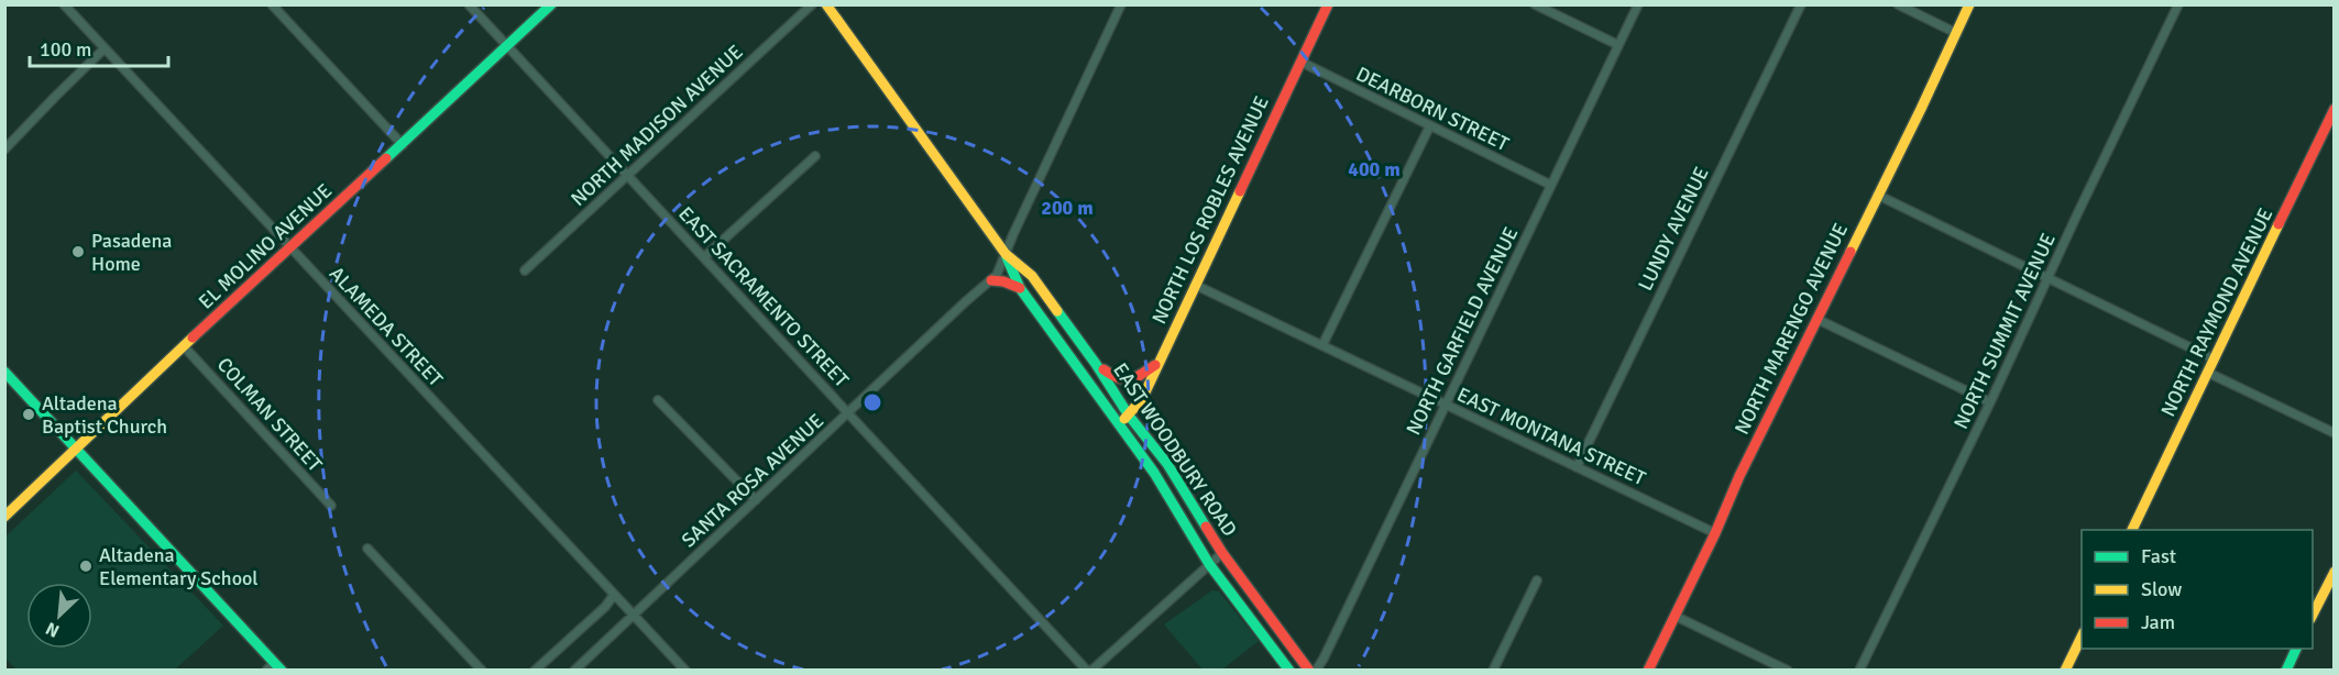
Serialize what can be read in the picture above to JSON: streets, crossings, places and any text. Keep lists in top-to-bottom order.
{
  "streets": {
    "street": [
      "DEARBORN STREET",
      "NORTH MADISON AVENUE",
      "NORTH LOS ROBLES AVENUE",
      "LUNDY AVENUE",
      "EL MOLINO AVENUE",
      "EAST SACRAMENTO STREET",
      "NORTH RAYMOND AVENUE",
      "ALAMEDA STREET",
      "NORTH MARENGO AVENUE",
      "NORTH GARFIELD AVENUE",
      "NORTH SUMMIT AVENUE",
      "COLMAN STREET",
      "EAST MONTANA STREET",
      "EAST WOODBURY ROAD",
      "SANTA ROSA AVENUE"
    ]
  },
  "crossings": [
    ["DEARBORN STREET", "NORTH LOS ROBLES AVENUE"],
    ["DEARBORN STREET", "NORTH GARFIELD AVENUE"],
    ["NORTH MADISON AVENUE", "EAST SACRAMENTO STREET"],
    ["NORTH LOS ROBLES AVENUE", "EAST MONTANA STREET"],
    ["NORTH LOS ROBLES AVENUE", "EAST WOODBURY ROAD"],
    ["LUNDY AVENUE", "EAST MONTANA STREET"],
    ["EL MOLINO AVENUE", "EAST SACRAMENTO STREET"],
    ["EL MOLINO AVENUE", "ALAMEDA STREET"],
    ["EL MOLINO AVENUE", "COLMAN STREET"],
    ["EAST SACRAMENTO STREET", "SANTA ROSA AVENUE"],
    ["ALAMEDA STREET", "SANTA ROSA AVENUE"],
    ["NORTH MARENGO AVENUE", "EAST MONTANA STREET"],
    ["NORTH GARFIELD AVENUE", "EAST MONTANA STREET"],
    ["EAST WOODBURY ROAD", "SANTA ROSA AVENUE"]
  ],
  "places": ["Pasadena Home", "Altadena Baptist Church", "Altadena Elementary School"],
  "legend": ["Fast", "Slow", "Jam"],
  "scale_bar": "100 m",
  "north": "bottom left",
  "rings": ["400 m", "200 m"]
}
